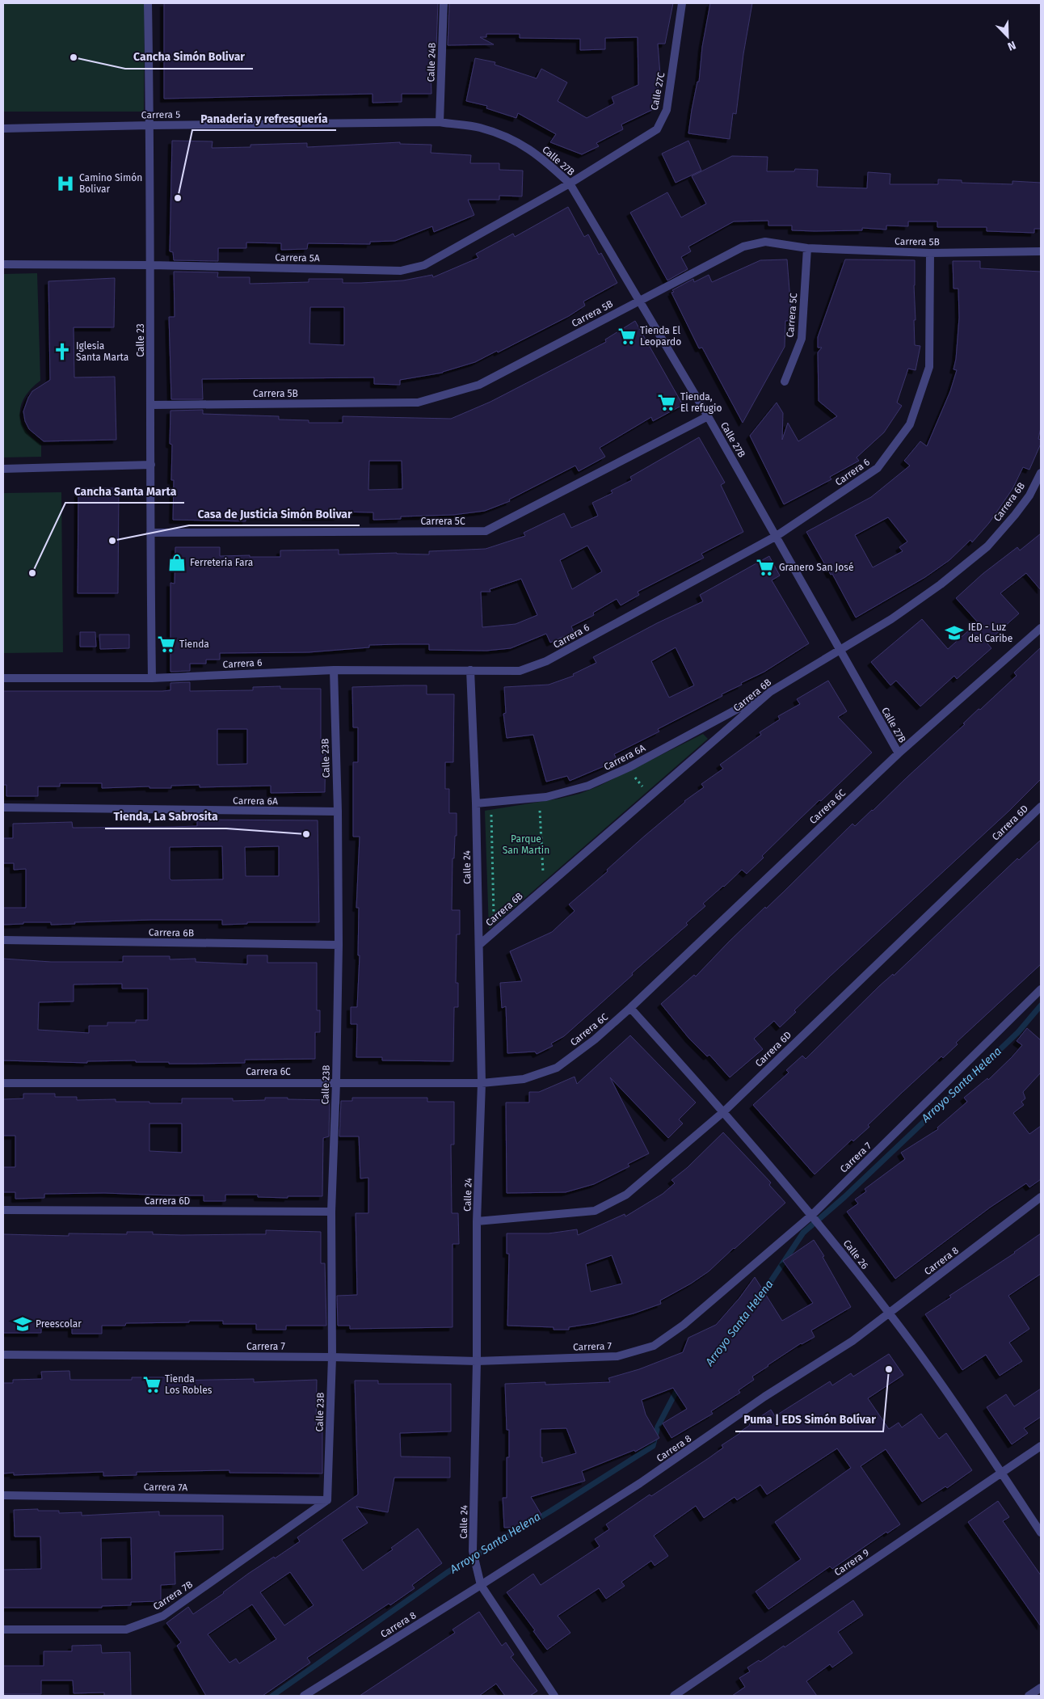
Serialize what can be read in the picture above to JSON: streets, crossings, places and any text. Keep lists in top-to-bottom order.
{
  "streets": {
    "street": [
      "Calle 24B",
      "Calle 27C",
      "Carrera 5",
      "Calle 27B",
      "Carrera 5B",
      "Carrera 5A",
      "Carrera 5C",
      "Calle 23",
      "Carrera 6",
      "Carrera 6B",
      "Carrera 6A",
      "Calle 23B",
      "Carrera 6C",
      "Carrera 6D",
      "Calle 24",
      "Carrera 7",
      "Calle 26",
      "Carrera 8",
      "Carrera 7A",
      "Carrera 9",
      "Carrera 7B"
    ]
  },
  "crossings": [
    ["Calle 24B", "Carrera 5"],
    ["Calle 24B", "Calle 27B"],
    ["Calle 27C", "Calle 27B"],
    ["Calle 27C", "Carrera 5A"],
    ["Carrera 5", "Calle 27B"],
    ["Carrera 5", "Calle 23"],
    ["Calle 27B", "Carrera 5B"],
    ["Calle 27B", "Carrera 5A"],
    ["Calle 27B", "Carrera 5C"],
    ["Calle 27B", "Carrera 6"],
    ["Calle 27B", "Carrera 6B"],
    ["Calle 27B", "Carrera 6C"],
    ["Carrera 5B", "Carrera 5C"],
    ["Carrera 5B", "Calle 23"],
    ["Carrera 5B", "Carrera 6"],
    ["Carrera 5A", "Calle 23"],
    ["Carrera 5C", "Calle 23"],
    ["Calle 23", "Carrera 6"],
    ["Carrera 6", "Calle 23B"],
    ["Carrera 6", "Calle 24"],
    ["Carrera 6B", "Carrera 6A"],
    ["Carrera 6B", "Calle 23B"],
    ["Carrera 6B", "Calle 24"],
    ["Carrera 6A", "Calle 23B"],
    ["Carrera 6A", "Calle 24"],
    ["Calle 23B", "Carrera 6C"],
    ["Calle 23B", "Carrera 6D"],
    ["Calle 23B", "Carrera 7"],
    ["Calle 23B", "Carrera 7A"],
    ["Calle 23B", "Carrera 7B"],
    ["Carrera 6C", "Calle 24"],
    ["Carrera 6C", "Calle 26"],
    ["Carrera 6D", "Calle 24"],
    ["Carrera 6D", "Calle 26"],
    ["Calle 24", "Carrera 7"],
    ["Calle 24", "Carrera 8"],
    ["Carrera 7", "Calle 26"],
    ["Calle 26", "Carrera 8"],
    ["Calle 26", "Carrera 9"],
    ["Carrera 7A", "Carrera 7B"]
  ],
  "water": ["Arroyo Santa Helena"],
  "parks": ["Parque San Martin"],
  "places": {
    "other": [
      "Cancha Simón Bolivar",
      "Panaderia y refresquería",
      "Casa de Justicia Simón Bolivar",
      "Cancha Santa Marta",
      "Tienda, La Sabrosita",
      "Puma | EDS Simón Bolívar"
    ],
    "hospital": ["Camino Simón Bolivar"],
    "supermarket": [
      "Tienda El Leopardo",
      "Tienda, El refugio",
      "Granero San José",
      "Tienda",
      "Tienda Los Robles"
    ],
    "church": ["Iglesia Santa Marta"],
    "shop": ["Ferreteria Fara"],
    "school or university": ["IED - Luz del Caribe", "Preescolar"]
  },
  "north": "bottom right"
}
